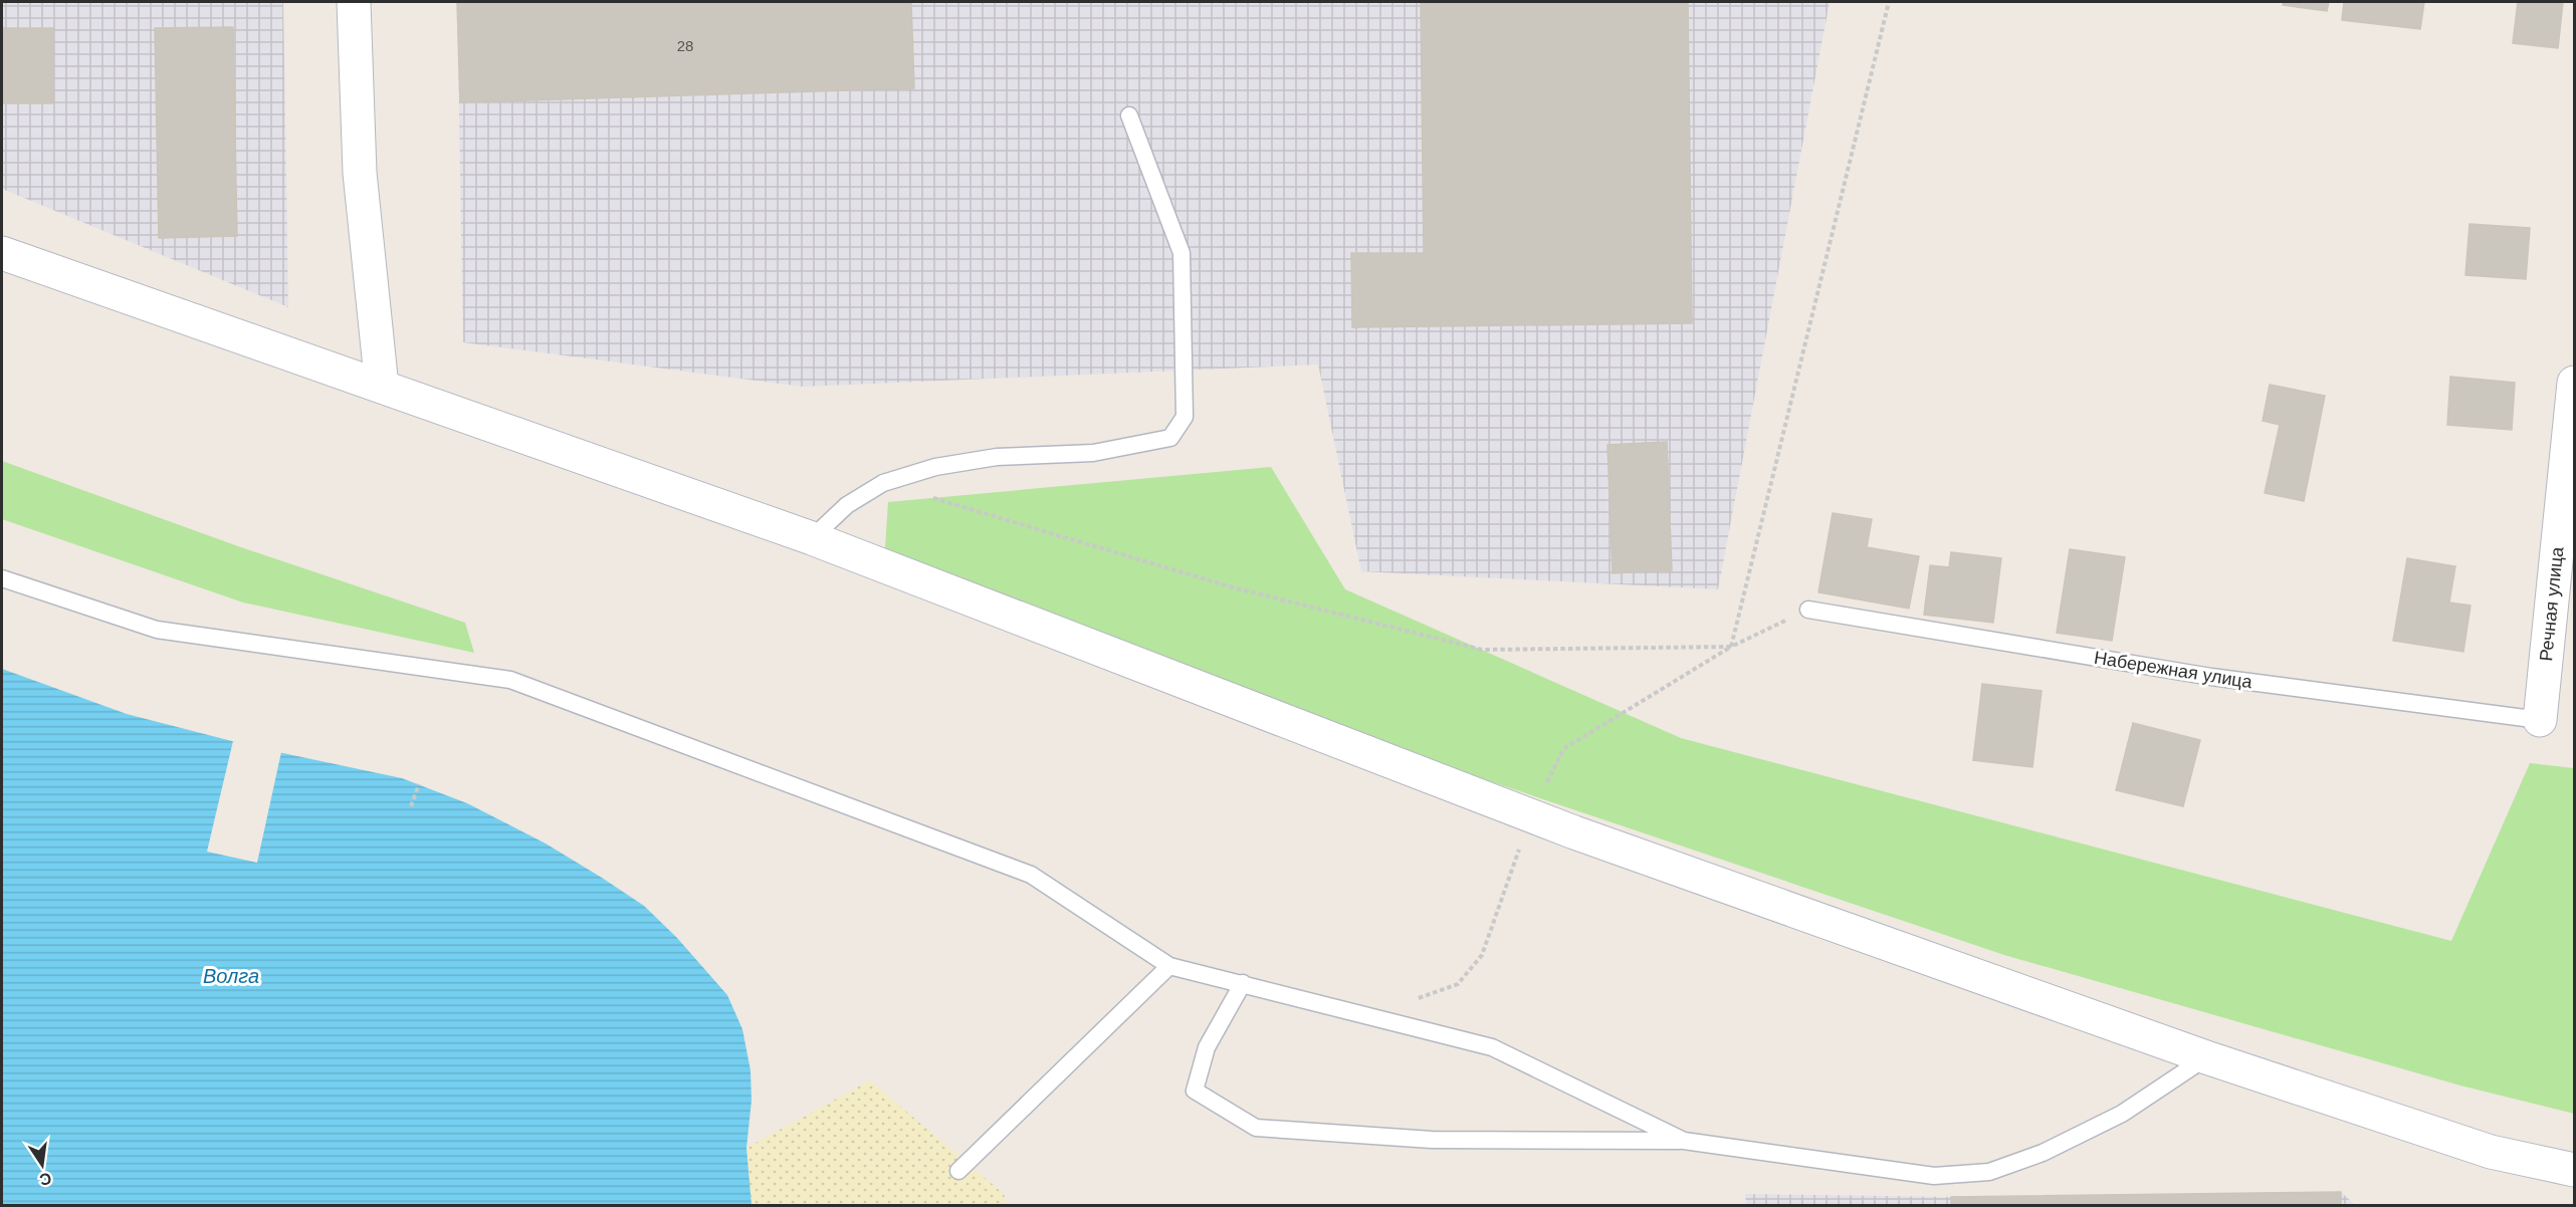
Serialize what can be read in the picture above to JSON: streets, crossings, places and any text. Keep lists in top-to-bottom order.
{
  "streets": {
    "street": ["Речная улица"],
    "lane": ["Набережная улица"]
  },
  "crossings": [
    ["Речная улица", "Набережная улица"]
  ],
  "water": ["Волга"],
  "house_numbers": ["28"],
  "north": "bottom"
}
